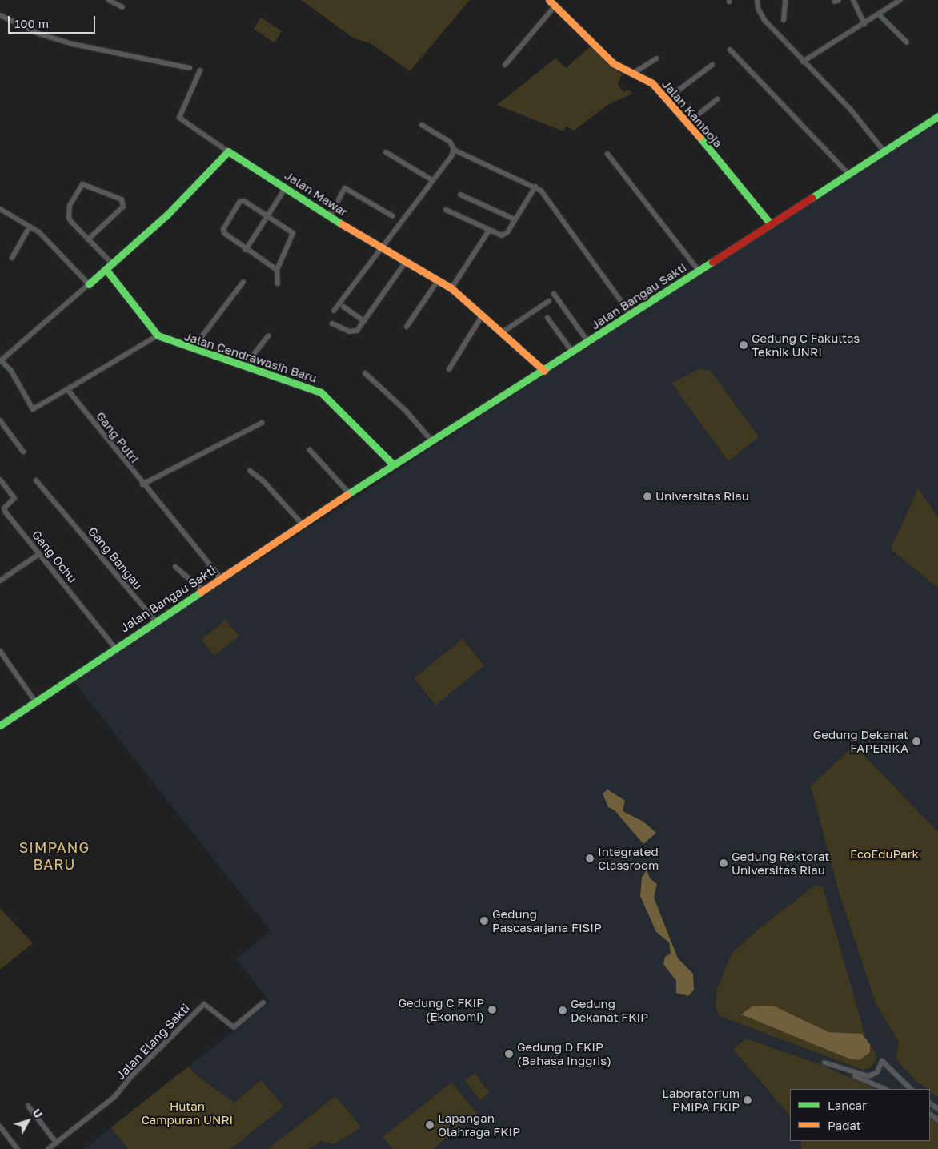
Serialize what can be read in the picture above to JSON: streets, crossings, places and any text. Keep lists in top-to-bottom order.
{
  "streets": {
    "street": [
      "Jalan Kamboja",
      "Jalan Mawar",
      "Jalan Bangau Sakti",
      "Jalan Cendrawasih Baru",
      "Gang Putri",
      "Gang Ochu",
      "Gang Bangau",
      "Jalan Elang Sakti"
    ]
  },
  "crossings": [
    ["Jalan Kamboja", "Jalan Bangau Sakti"],
    ["Jalan Mawar", "Jalan Bangau Sakti"],
    ["Jalan Bangau Sakti", "Jalan Cendrawasih Baru"],
    ["Jalan Bangau Sakti", "Gang Putri"],
    ["Jalan Bangau Sakti", "Gang Ochu"],
    ["Jalan Bangau Sakti", "Gang Bangau"]
  ],
  "districts": ["SIMPANG BARU"],
  "parks": ["EcoEduPark", "Hutan Campuran UNRI"],
  "places": [
    "Gedung C Fakultas Teknik UNRI",
    "Universitas Riau",
    "Gedung Dekanat FAPERIKA",
    "Integrated Classroom",
    "Gedung Rektorat Universitas Riau",
    "Gedung Pascasarjana FISIP",
    "Gedung C FKIP (Ekonomi)",
    "Gedung Dekanat FKIP",
    "Gedung D FKIP (Bahasa Inggris)",
    "Laboratorium PMIPA FKIP",
    "Lapangan Olahraga FKIP"
  ],
  "legend": ["Lancar", "Padat"],
  "scale_bar": "100 m",
  "north": "top right"
}
